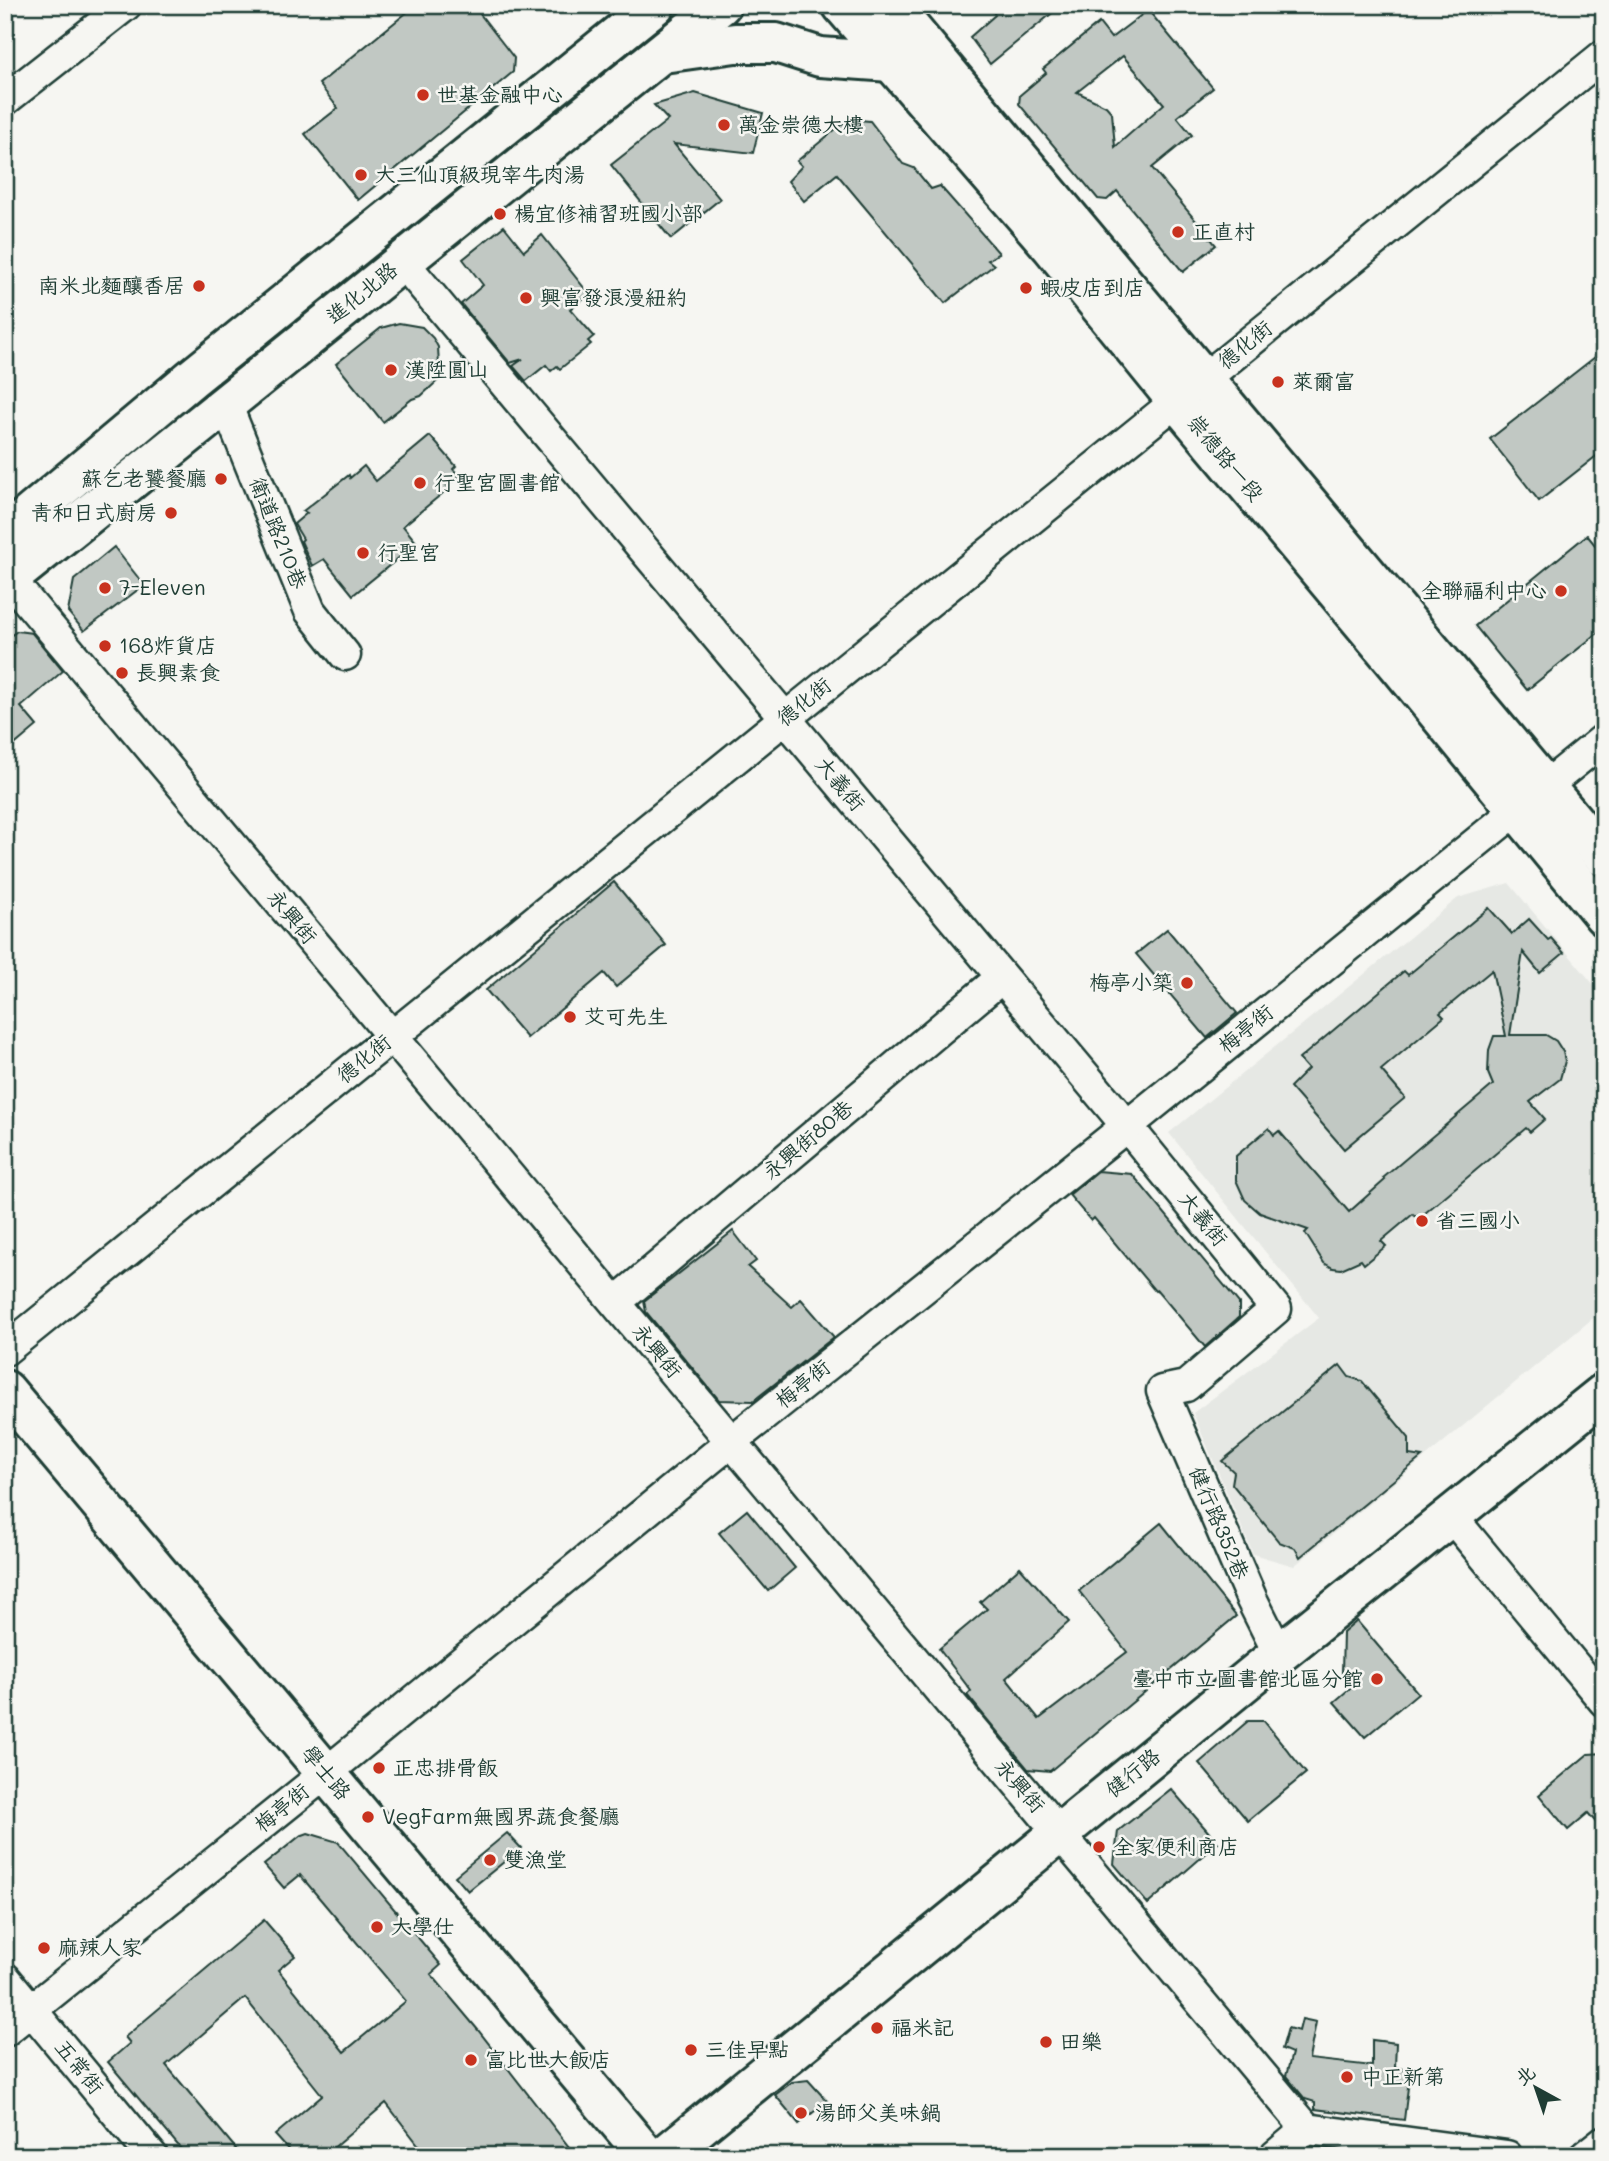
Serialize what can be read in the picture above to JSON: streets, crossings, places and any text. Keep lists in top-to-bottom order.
{
  "streets": {
    "main road": [
      "進化北路",
      "崇德路一段",
      "學士路",
      "健行路"
    ],
    "street": [
      "德化街",
      "衛道路210巷",
      "大義街",
      "永興街",
      "梅亭街",
      "永興街80巷",
      "健行路352巷",
      "五常街"
    ]
  },
  "crossings": [
    ["進化北路", "衛道路210巷"],
    ["進化北路", "大義街"],
    ["進化北路", "永興街"],
    ["德化街", "崇德路一段"],
    ["德化街", "大義街"],
    ["德化街", "永興街"],
    ["崇德路一段", "梅亭街"],
    ["大義街", "梅亭街"],
    ["大義街", "永興街80巷"],
    ["大義街", "健行路352巷"],
    ["永興街", "梅亭街"],
    ["永興街", "永興街80巷"],
    ["永興街", "健行路"],
    ["梅亭街", "學士路"],
    ["梅亭街", "五常街"],
    ["健行路352巷", "健行路"]
  ],
  "places": [
    "世基金融中心",
    "萬金崇德大樓",
    "大三仙頂級現宰牛肉湯",
    "楊宜修補習班國小部",
    "正直村",
    "南米北麵釀香居",
    "蝦皮店到店",
    "興富發浪漫紐約",
    "漢陞圓山",
    "萊爾富",
    "蘇乞老饕餐廳",
    "行聖宮圖書館",
    "青和日式廚房",
    "行聖宮",
    "7-Eleven",
    "全聯福利中心",
    "168炸貨店",
    "長興素食",
    "梅亭小築",
    "艾可先生",
    "省三國小",
    "臺中市立圖書館北區分館",
    "正忠排骨飯",
    "VegFarm無國界蔬食餐廳",
    "全家便利商店",
    "雙漁堂",
    "大學仕",
    "麻辣人家",
    "福米記",
    "田樂",
    "三佳早點",
    "富比世大飯店",
    "中正新第",
    "湯師父美味鍋"
  ],
  "north": "top left"
}
